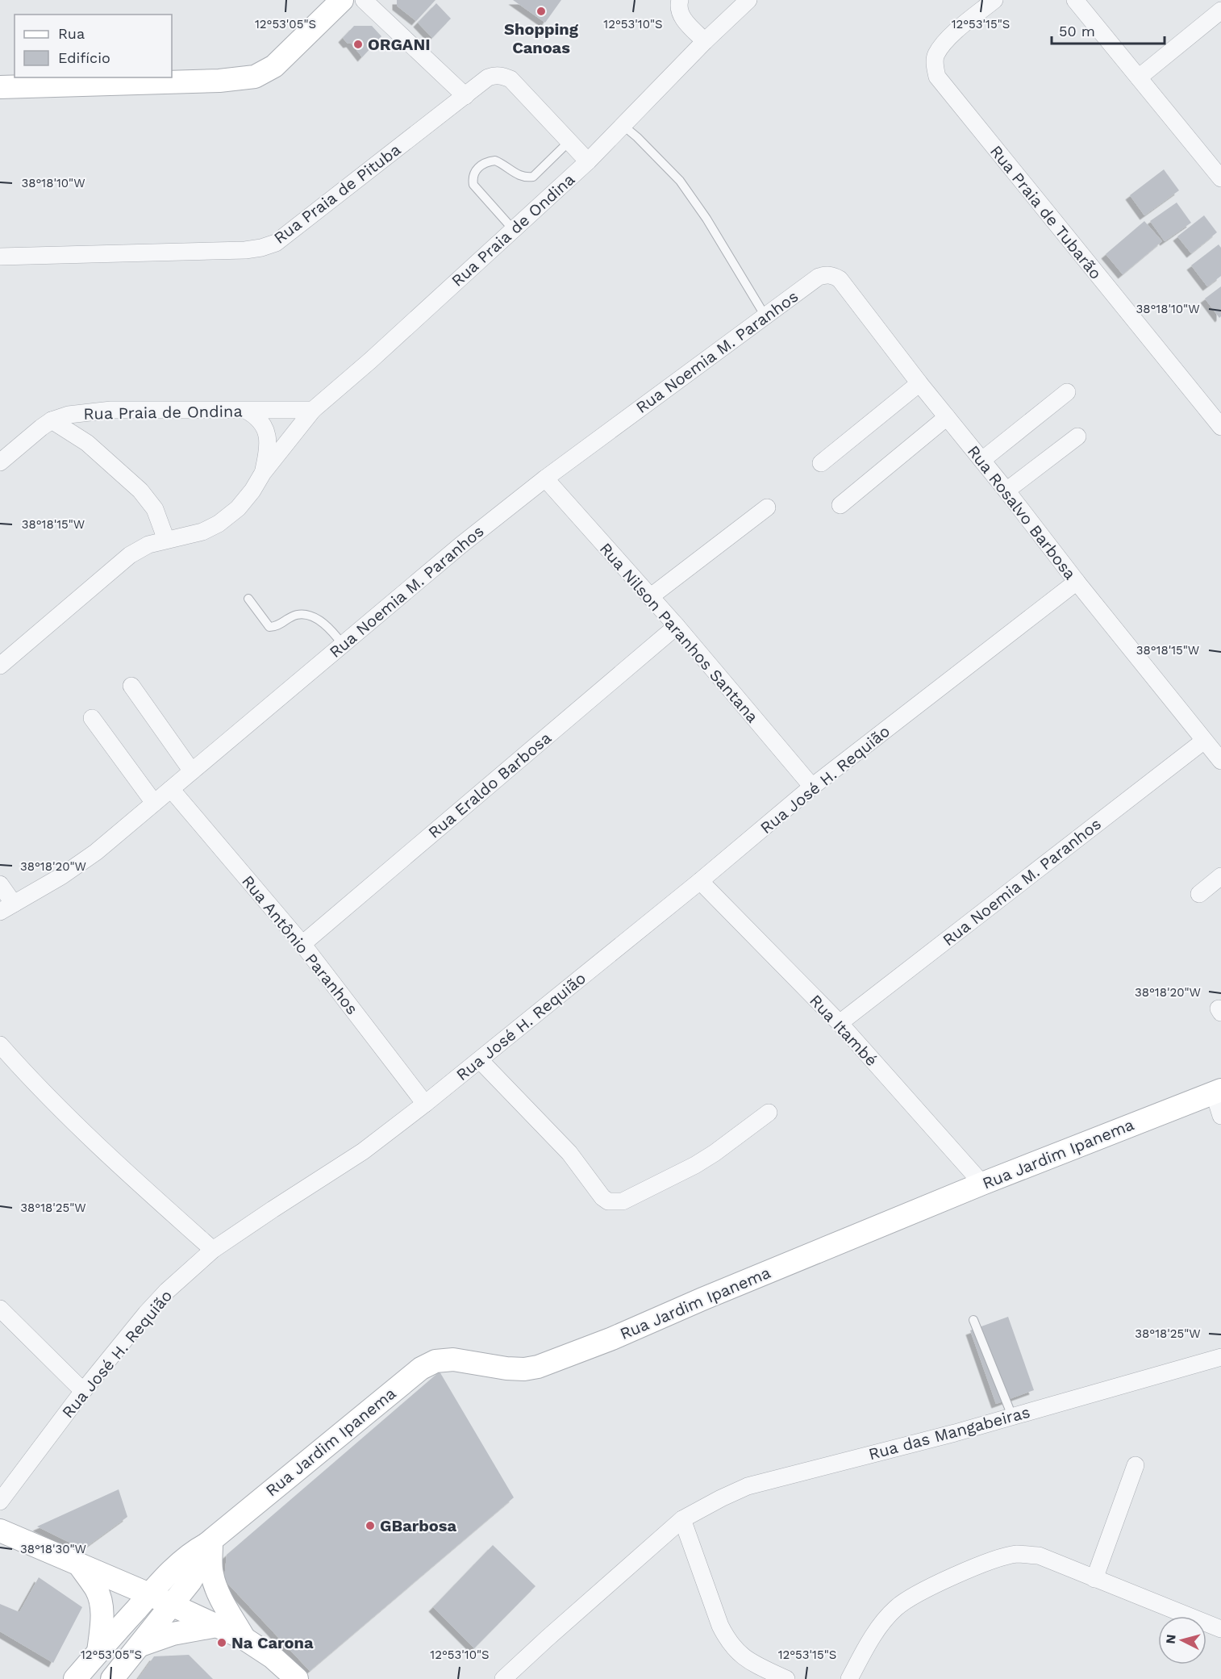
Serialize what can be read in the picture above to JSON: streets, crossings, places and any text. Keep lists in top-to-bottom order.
{
  "streets": {
    "street": [
      "Rua Praia de Pituba",
      "Rua Praia de Tubarão",
      "Rua Praia de Ondina",
      "Rua Noemia M. Paranhos",
      "Rua Rosalvo Barbosa",
      "Rua Nilson Paranhos Santana",
      "Rua José H. Requião",
      "Rua Eraldo Barbosa",
      "Rua Antônio Paranhos",
      "Rua Itambé",
      "Rua Jardim Ipanema",
      "Rua das Mangabeiras"
    ]
  },
  "crossings": [
    ["Rua Praia de Pituba", "Rua Praia de Ondina"],
    ["Rua Noemia M. Paranhos", "Rua Rosalvo Barbosa"],
    ["Rua Noemia M. Paranhos", "Rua Nilson Paranhos Santana"],
    ["Rua Noemia M. Paranhos", "Rua Antônio Paranhos"],
    ["Rua Noemia M. Paranhos", "Rua Itambé"],
    ["Rua Rosalvo Barbosa", "Rua José H. Requião"],
    ["Rua Nilson Paranhos Santana", "Rua José H. Requião"],
    ["Rua Nilson Paranhos Santana", "Rua Eraldo Barbosa"],
    ["Rua José H. Requião", "Rua Antônio Paranhos"],
    ["Rua José H. Requião", "Rua Itambé"],
    ["Rua Eraldo Barbosa", "Rua Antônio Paranhos"],
    ["Rua Itambé", "Rua Jardim Ipanema"]
  ],
  "places": [
    "Shopping Canoas",
    "ORGANI",
    "GBarbosa",
    "Na Carona"
  ],
  "legend": ["Rua", "Edifício"],
  "scale_bar": "50 m",
  "north": "left",
  "coordinates": [
    "12°53'05\"S",
    "12°53'10\"S",
    "12°53'15\"S",
    "38°18'10\"W",
    "38°18'15\"W",
    "38°18'20\"W",
    "38°18'25\"W",
    "38°18'30\"W"
  ]
}
